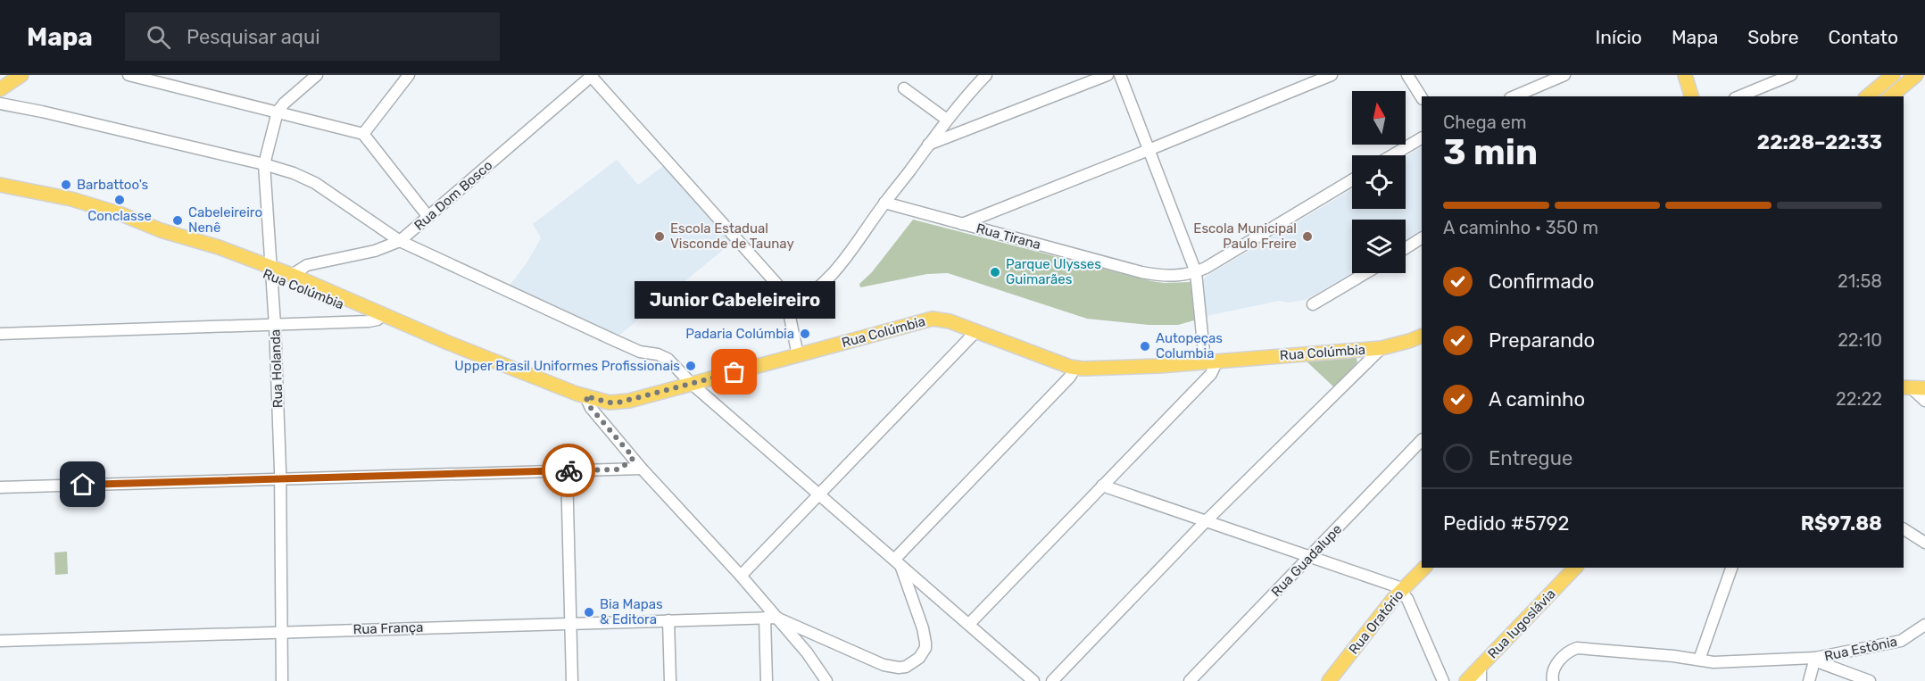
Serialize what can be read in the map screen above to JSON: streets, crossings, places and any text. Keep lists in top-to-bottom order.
{
  "streets": {
    "main road": ["Rua Colúmbia", "Rua Oratório", "Rua Iugoslávia"],
    "street": [
      "Rua Dom Bosco",
      "Rua Tirana",
      "Rua Holanda",
      "Rua Guadalupe",
      "Rua França",
      "Rua Estônia"
    ]
  },
  "crossings": [
    ["Rua Dom Bosco", "Rua Colúmbia"],
    ["Rua Dom Bosco", "Rua Holanda"],
    ["Rua Colúmbia", "Rua Holanda"],
    ["Rua Holanda", "Rua França"]
  ],
  "places": [
    "Barbattoo's",
    "Conclasse",
    "Cabeleireiro Nenê",
    "Escola Estadual Visconde de Taunay",
    "Escola Municipal Paulo Freire",
    "Parque Ulysses Guimarães",
    "Padaria Colúmbia",
    "Autopeças Columbia",
    "Upper Brasil Uniformes Profissionais",
    "Junior Cabeleireiro",
    "Bia Mapas & Editora"
  ],
  "north": "top",
  "page": {
    "header": "Mapa",
    "search": "Pesquisar aqui",
    "nav": [
      "Início",
      "Mapa",
      "Sobre",
      "Contato"
    ],
    "heading": ["3 min", "Chega em", "22:28–22:33"],
    "panel": ["Pedido #5792", "R$97.88"],
    "bar": "A caminho · 350 m",
    "list": [
      ["Confirmado", "21:58"],
      ["Preparando", "22:10"],
      ["A caminho", "22:22"],
      "Entregue"
    ],
    "bubble": "Junior Cabeleireiro"
  }
}
